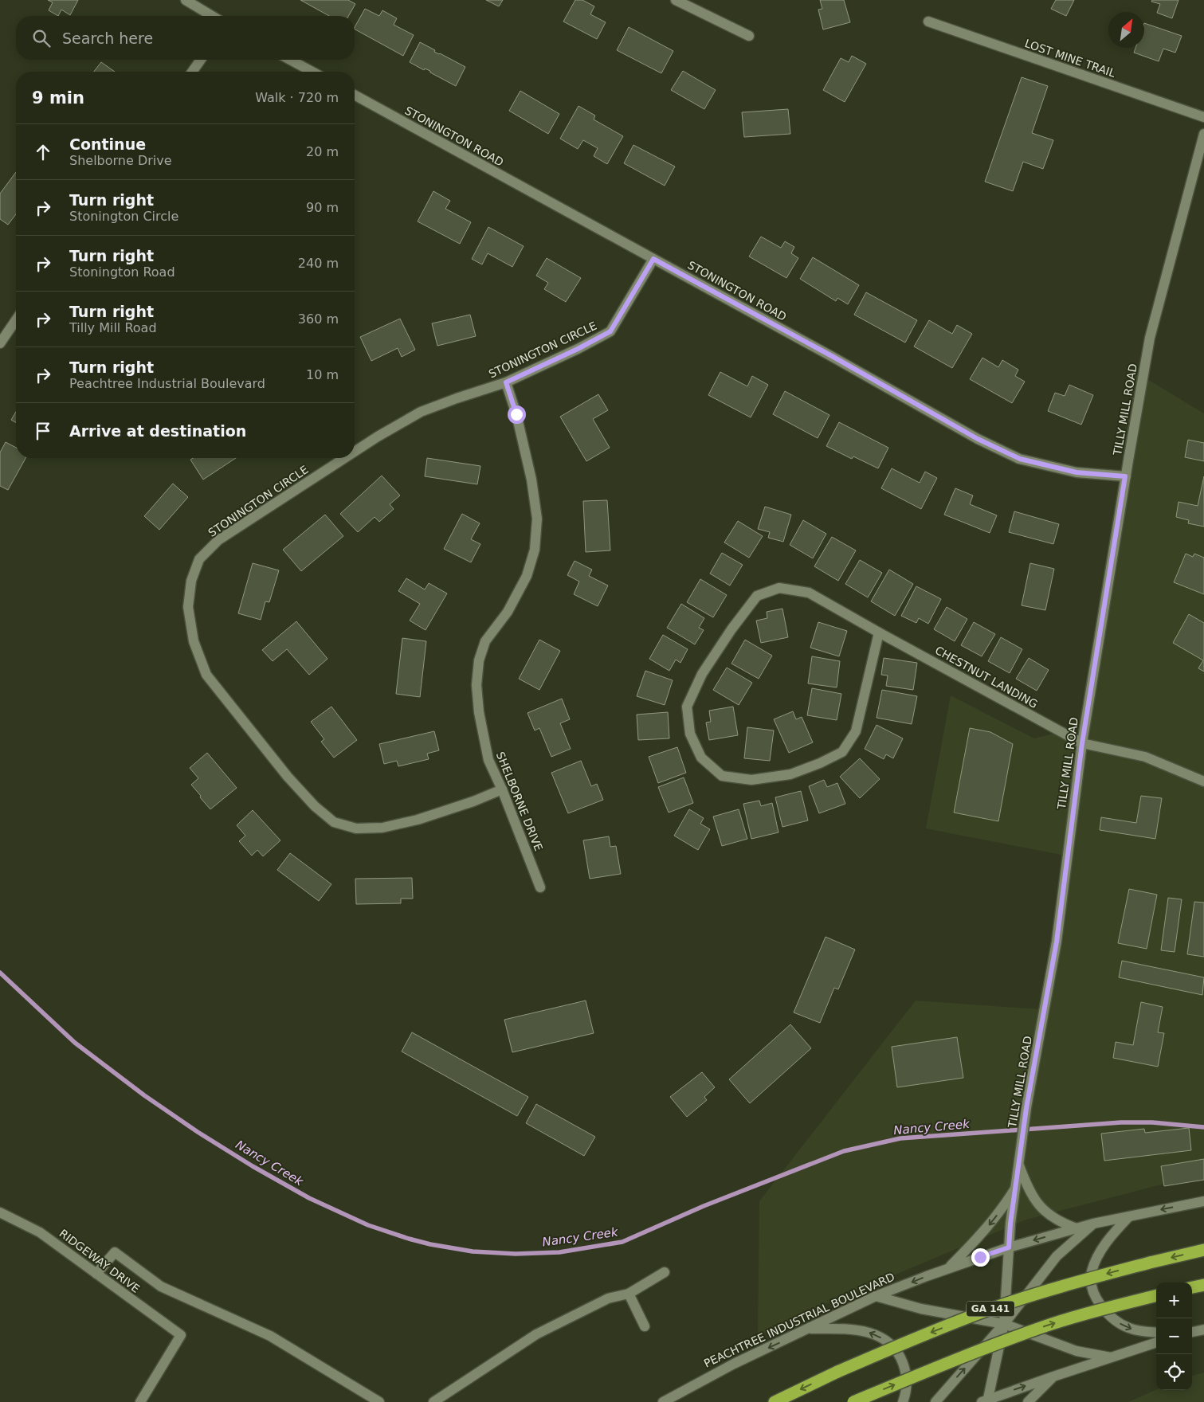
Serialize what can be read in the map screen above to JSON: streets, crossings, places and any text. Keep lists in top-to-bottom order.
{
  "streets": {
    "highway": ["GA 141"],
    "street": [
      "LOST MINE TRAIL",
      "STONINGTON ROAD",
      "STONINGTON CIRCLE",
      "TILLY MILL ROAD",
      "CHESTNUT LANDING",
      "SHELBORNE DRIVE",
      "RIDGEWAY DRIVE",
      "PEACHTREE INDUSTRIAL BOULEVARD"
    ]
  },
  "crossings": [
    ["STONINGTON ROAD", "STONINGTON CIRCLE"],
    ["STONINGTON ROAD", "TILLY MILL ROAD"],
    ["STONINGTON CIRCLE", "SHELBORNE DRIVE"],
    ["TILLY MILL ROAD", "CHESTNUT LANDING"],
    ["TILLY MILL ROAD", "PEACHTREE INDUSTRIAL BOULEVARD"]
  ],
  "one_way": ["PEACHTREE INDUSTRIAL BOULEVARD"],
  "water": ["Nancy Creek"],
  "north": "top right",
  "page": {
    "search": "Search here",
    "heading": ["9 min", "Walk · 720 m"],
    "list": [
      ["Continue", "Shelborne Drive", "20 m"],
      ["Turn right", "Stonington Circle", "90 m"],
      ["Turn right", "Stonington Road", "240 m"],
      ["Turn right", "Tilly Mill Road", "360 m"],
      ["Turn right", "Peachtree Industrial Boulevard", "10 m"],
      "Arrive at destination"
    ],
    "map_buttons": ["+", "−"]
  }
}
